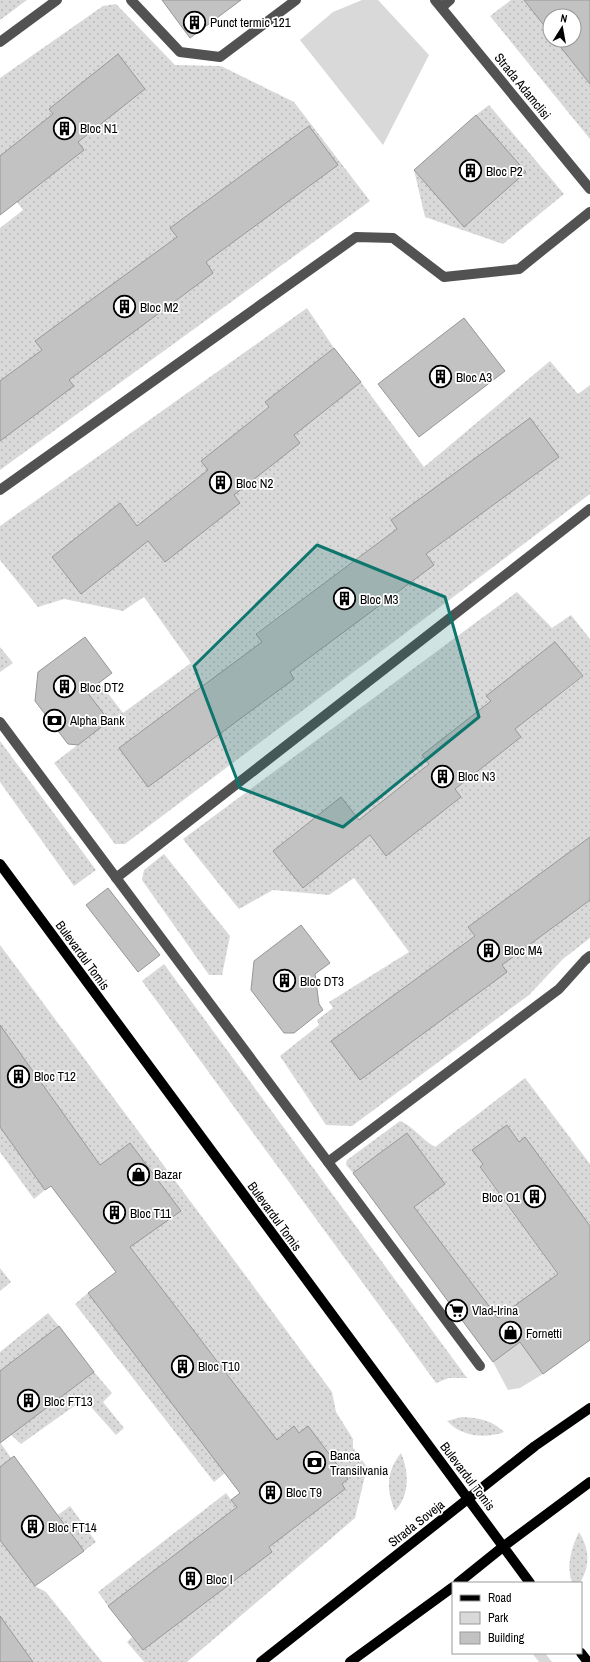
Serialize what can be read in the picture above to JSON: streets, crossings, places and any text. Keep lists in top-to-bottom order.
{
  "streets": {
    "main road": ["Bulevardul Tomis", "Strada Soveja"],
    "street": ["Strada Adamclisi"]
  },
  "crossings": [
    ["Bulevardul Tomis", "Strada Soveja"]
  ],
  "places": {
    "building": [
      "Punct termic 121",
      "Bloc N1",
      "Bloc P2",
      "Bloc M2",
      "Bloc A3",
      "Bloc N2",
      "Bloc M3",
      "Bloc DT2",
      "Bloc N3",
      "Bloc M4",
      "Bloc DT3",
      "Bloc T12",
      "Bloc O1",
      "Bloc T11",
      "Bloc T10",
      "Bloc FT13",
      "Bloc T9",
      "Bloc FT14",
      "Bloc I"
    ],
    "bank": ["Alpha Bank", "Banca Transilvania"],
    "shop": ["Bazar", "Fornetti"],
    "supermarket": ["Vlad-Irina"]
  },
  "legend": ["Road", "Park", "Building"],
  "north": "top"
}
